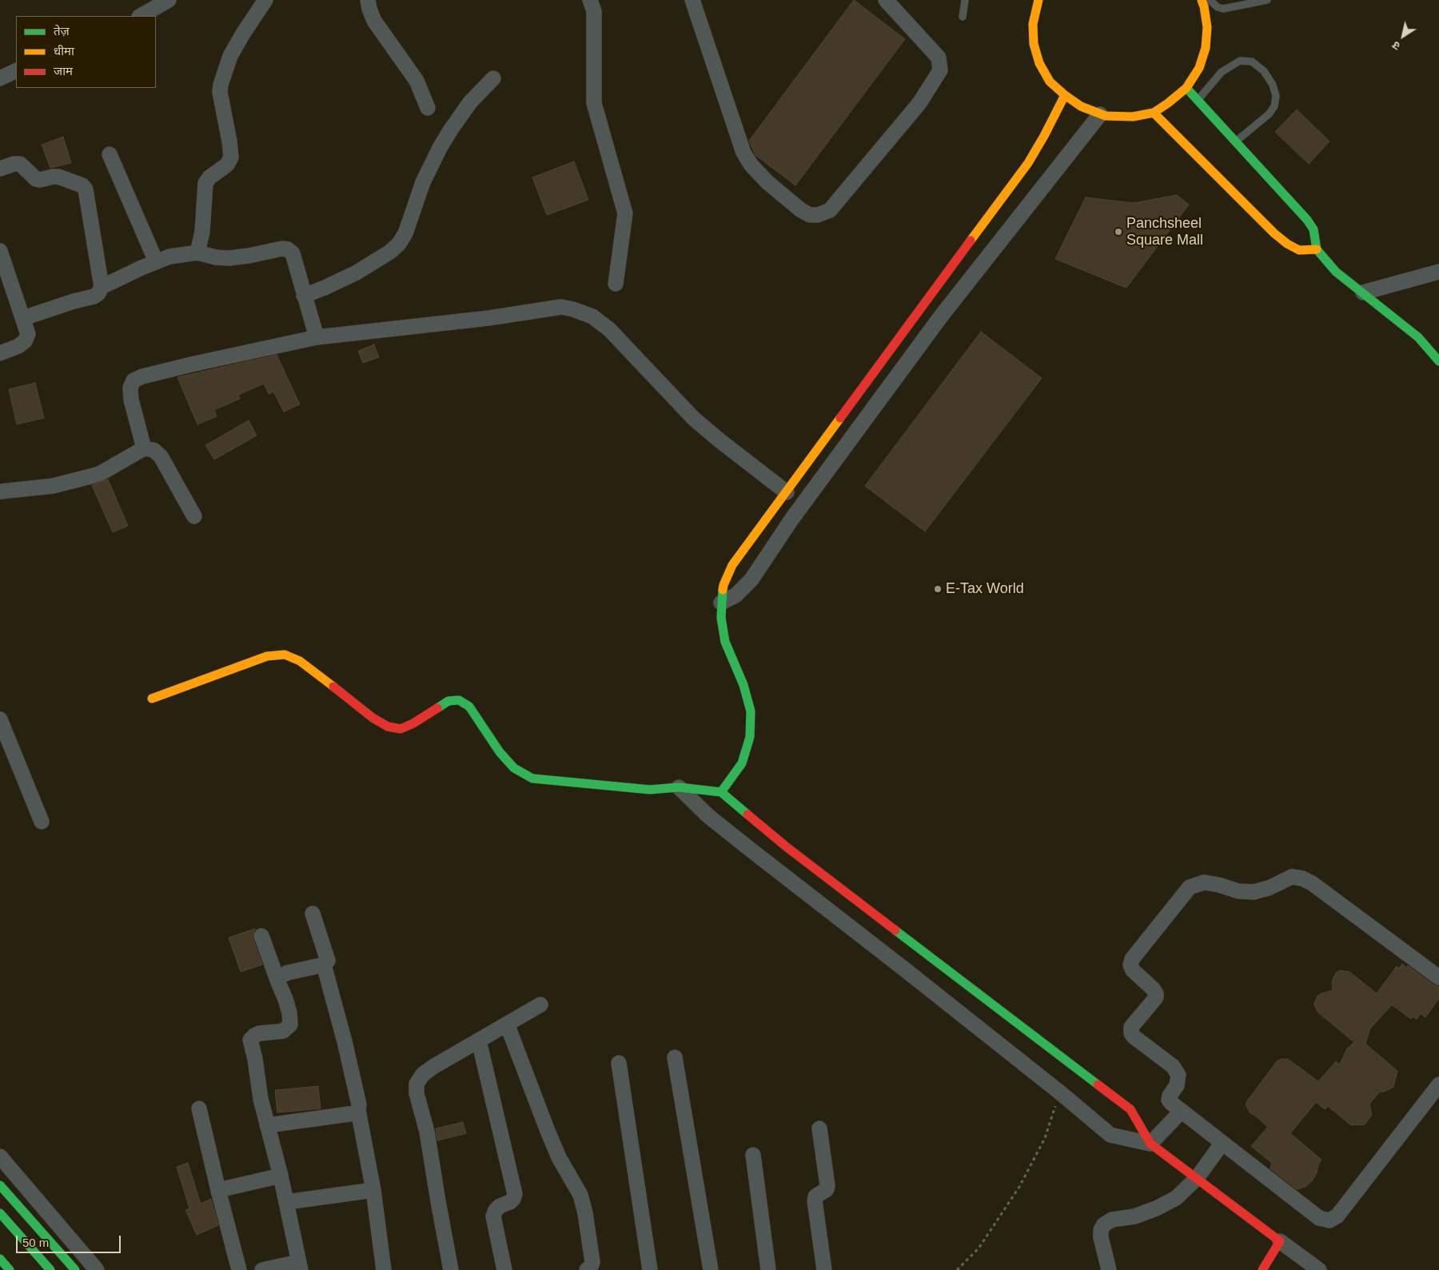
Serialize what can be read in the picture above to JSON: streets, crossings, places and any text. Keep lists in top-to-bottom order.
{
  "places": ["Panchsheel Square Mall", "E-Tax World"],
  "legend": ["तेज़", "धीमा", "जाम"],
  "scale_bar": "50 m",
  "north": "bottom left"
}
